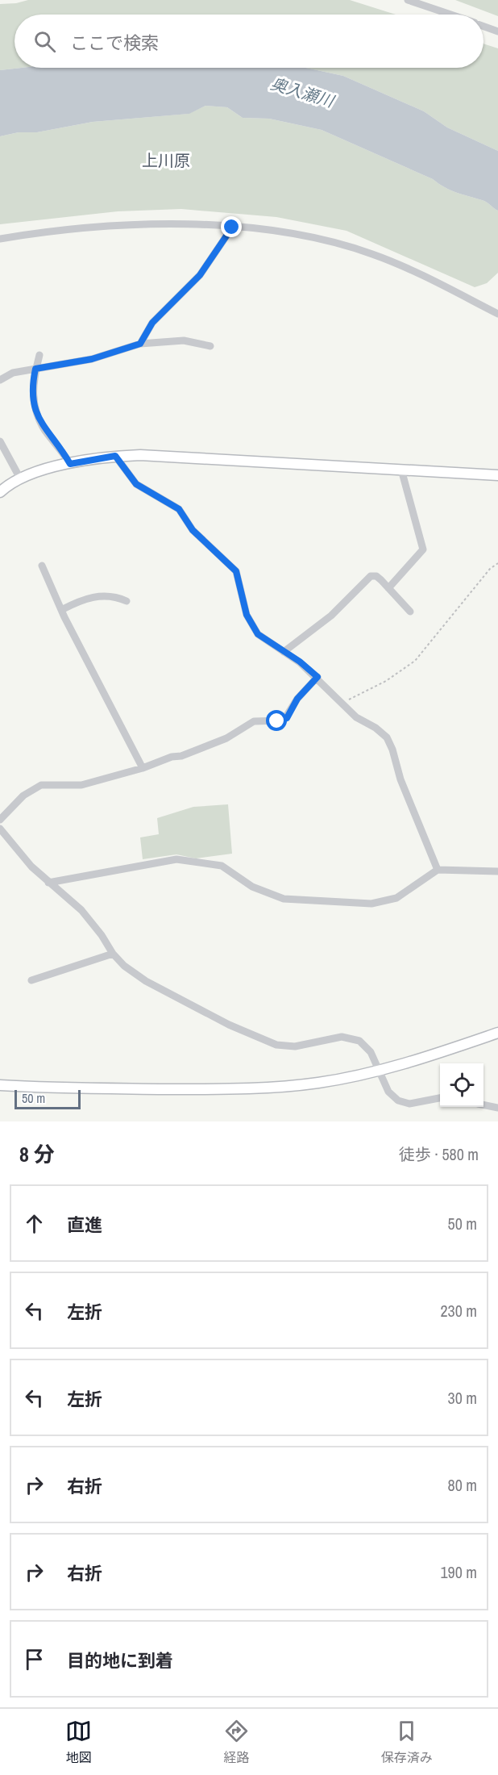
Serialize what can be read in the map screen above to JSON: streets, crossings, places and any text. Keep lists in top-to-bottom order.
{
  "districts": ["上川原"],
  "water": ["奥入瀬川"],
  "scale_bar": "50 m",
  "page": {
    "search": "ここで検索",
    "scale": "50 m",
    "heading": ["8 分", "徒歩 · 580 m"],
    "list": [
      ["直進", "50 m"],
      ["左折", "230 m"],
      ["左折", "30 m"],
      ["右折", "80 m"],
      ["右折", "190 m"],
      "目的地に到着"
    ],
    "nav": ["地図", "経路", "保存済み"]
  }
}
